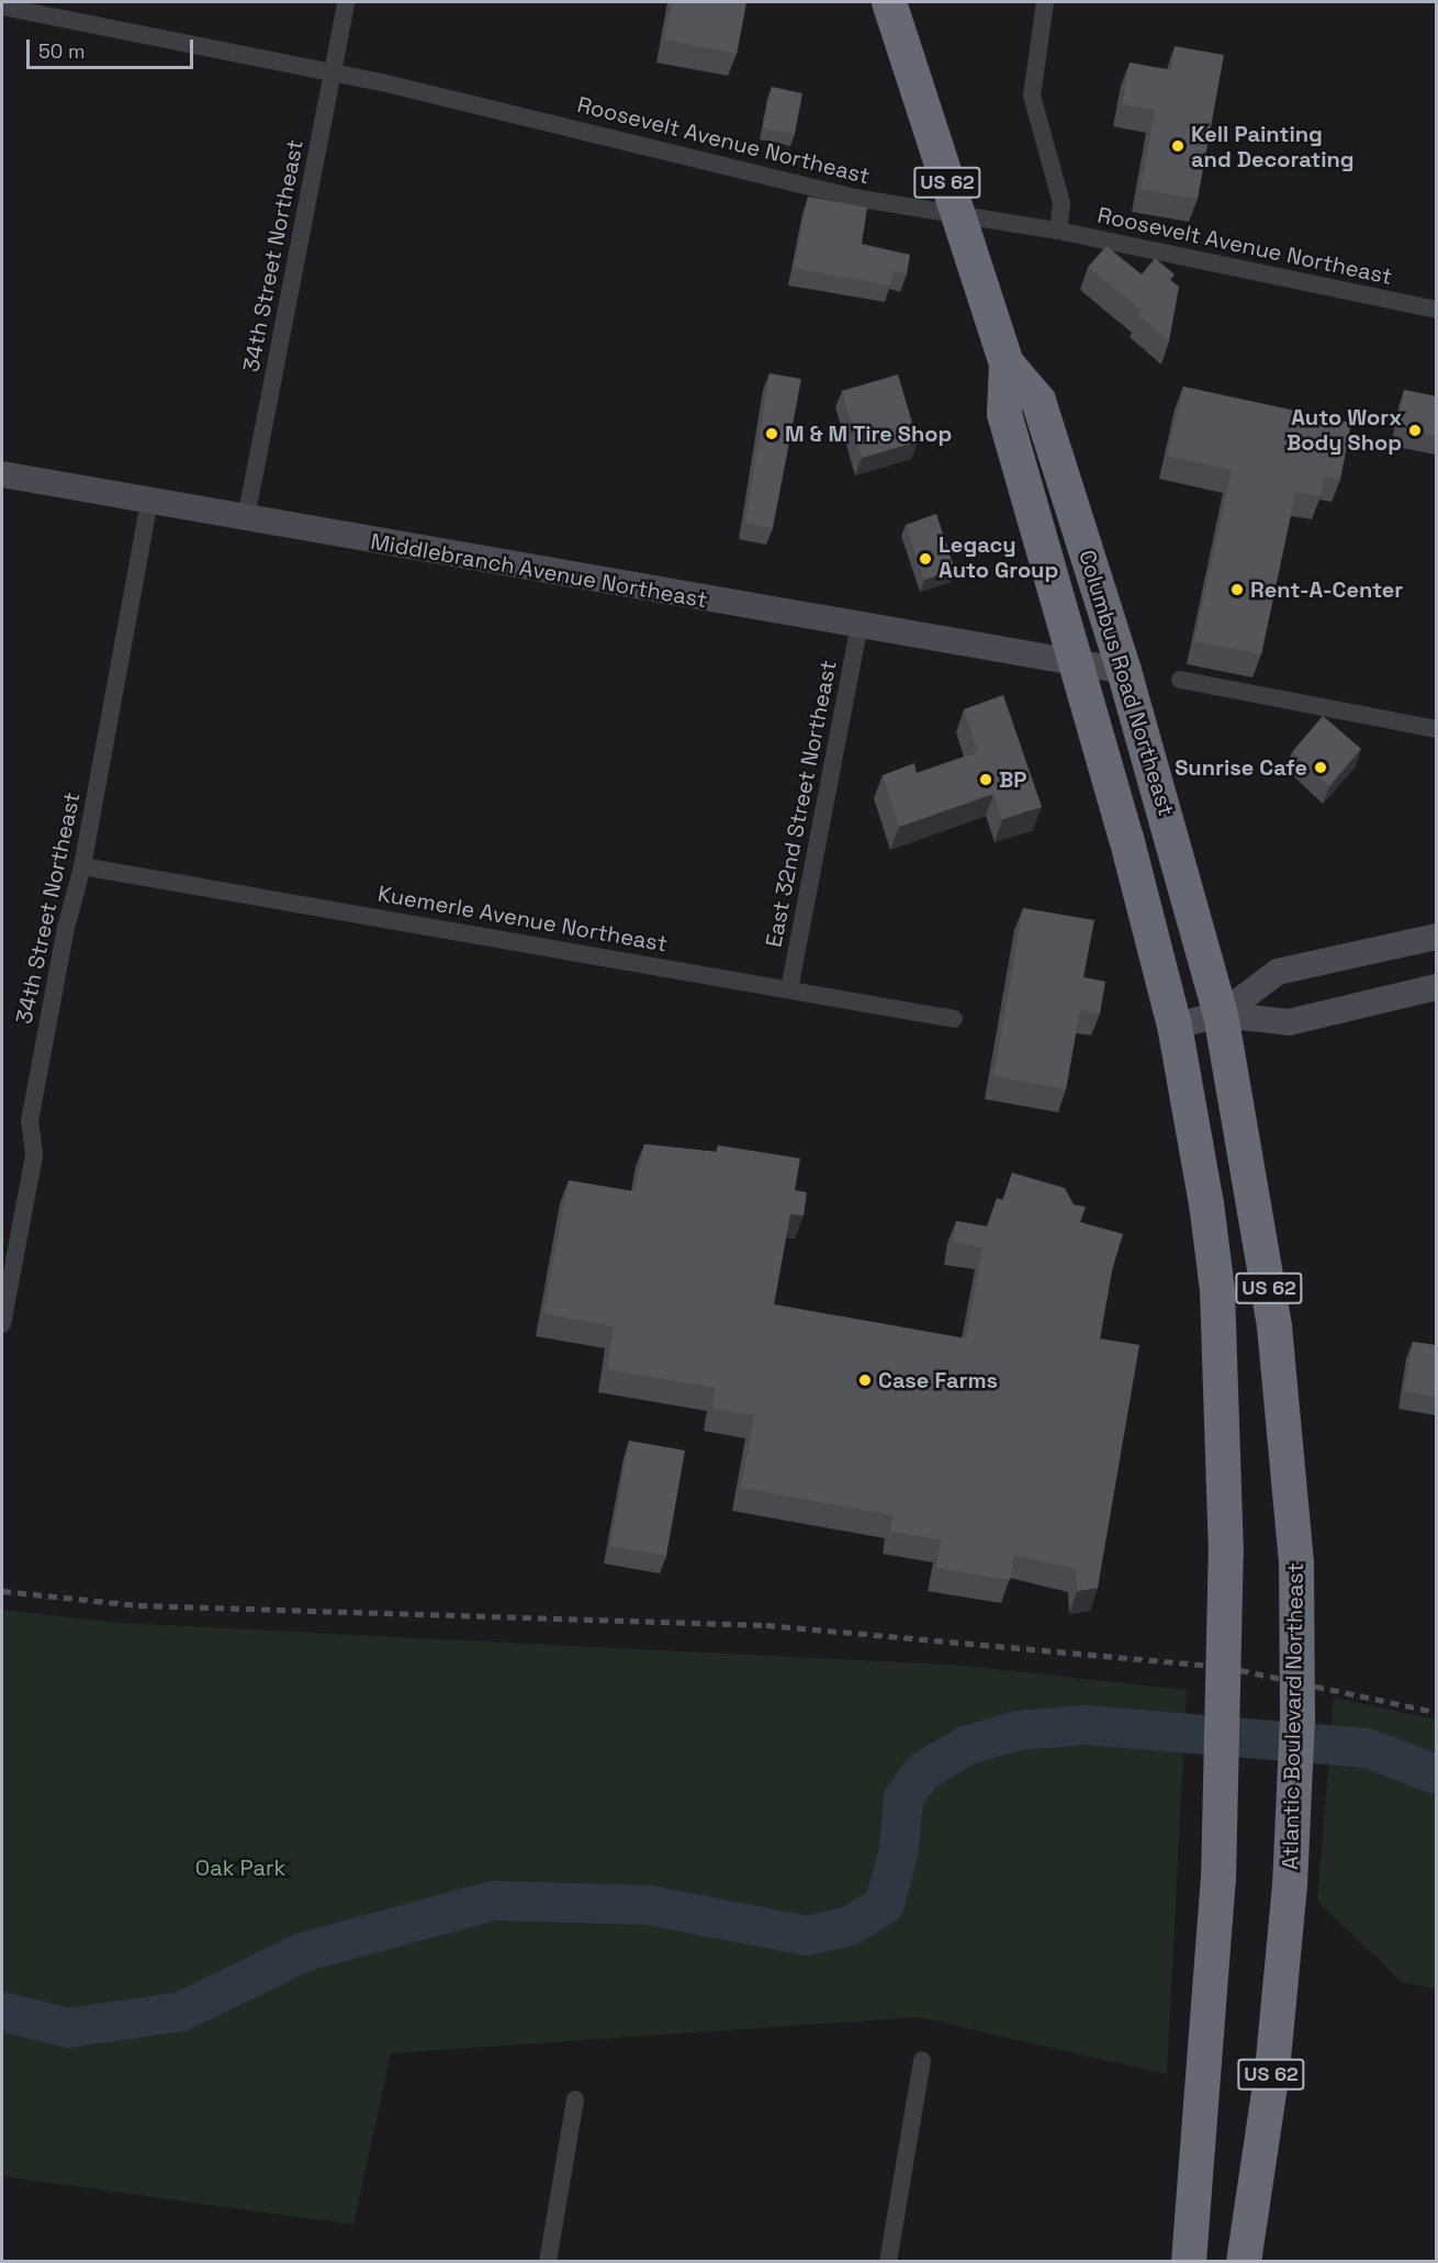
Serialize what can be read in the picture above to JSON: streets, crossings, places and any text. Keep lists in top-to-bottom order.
{
  "streets": {
    "highway": ["US 62", "Columbus Road Northeast", "Atlantic Boulevard Northeast"],
    "street": [
      "Roosevelt Avenue Northeast",
      "34th Street Northeast",
      "Middlebranch Avenue Northeast",
      "East 32nd Street Northeast",
      "Kuemerle Avenue Northeast"
    ]
  },
  "crossings": [
    ["Roosevelt Avenue Northeast", "34th Street Northeast"],
    ["Roosevelt Avenue Northeast", "Columbus Road Northeast"],
    ["US 62", "Columbus Road Northeast"],
    ["34th Street Northeast", "Middlebranch Avenue Northeast"],
    ["34th Street Northeast", "Kuemerle Avenue Northeast"],
    ["Middlebranch Avenue Northeast", "Columbus Road Northeast"],
    ["Middlebranch Avenue Northeast", "East 32nd Street Northeast"],
    ["Columbus Road Northeast", "Atlantic Boulevard Northeast"],
    ["East 32nd Street Northeast", "Kuemerle Avenue Northeast"]
  ],
  "parks": ["Oak Park"],
  "places": [
    "Kell Painting and Decorating",
    "Auto Worx Body Shop",
    "M & M Tire Shop",
    "Legacy Auto Group",
    "Rent-A-Center",
    "Sunrise Cafe",
    "BP",
    "Case Farms"
  ],
  "scale_bar": "50 m"
}
